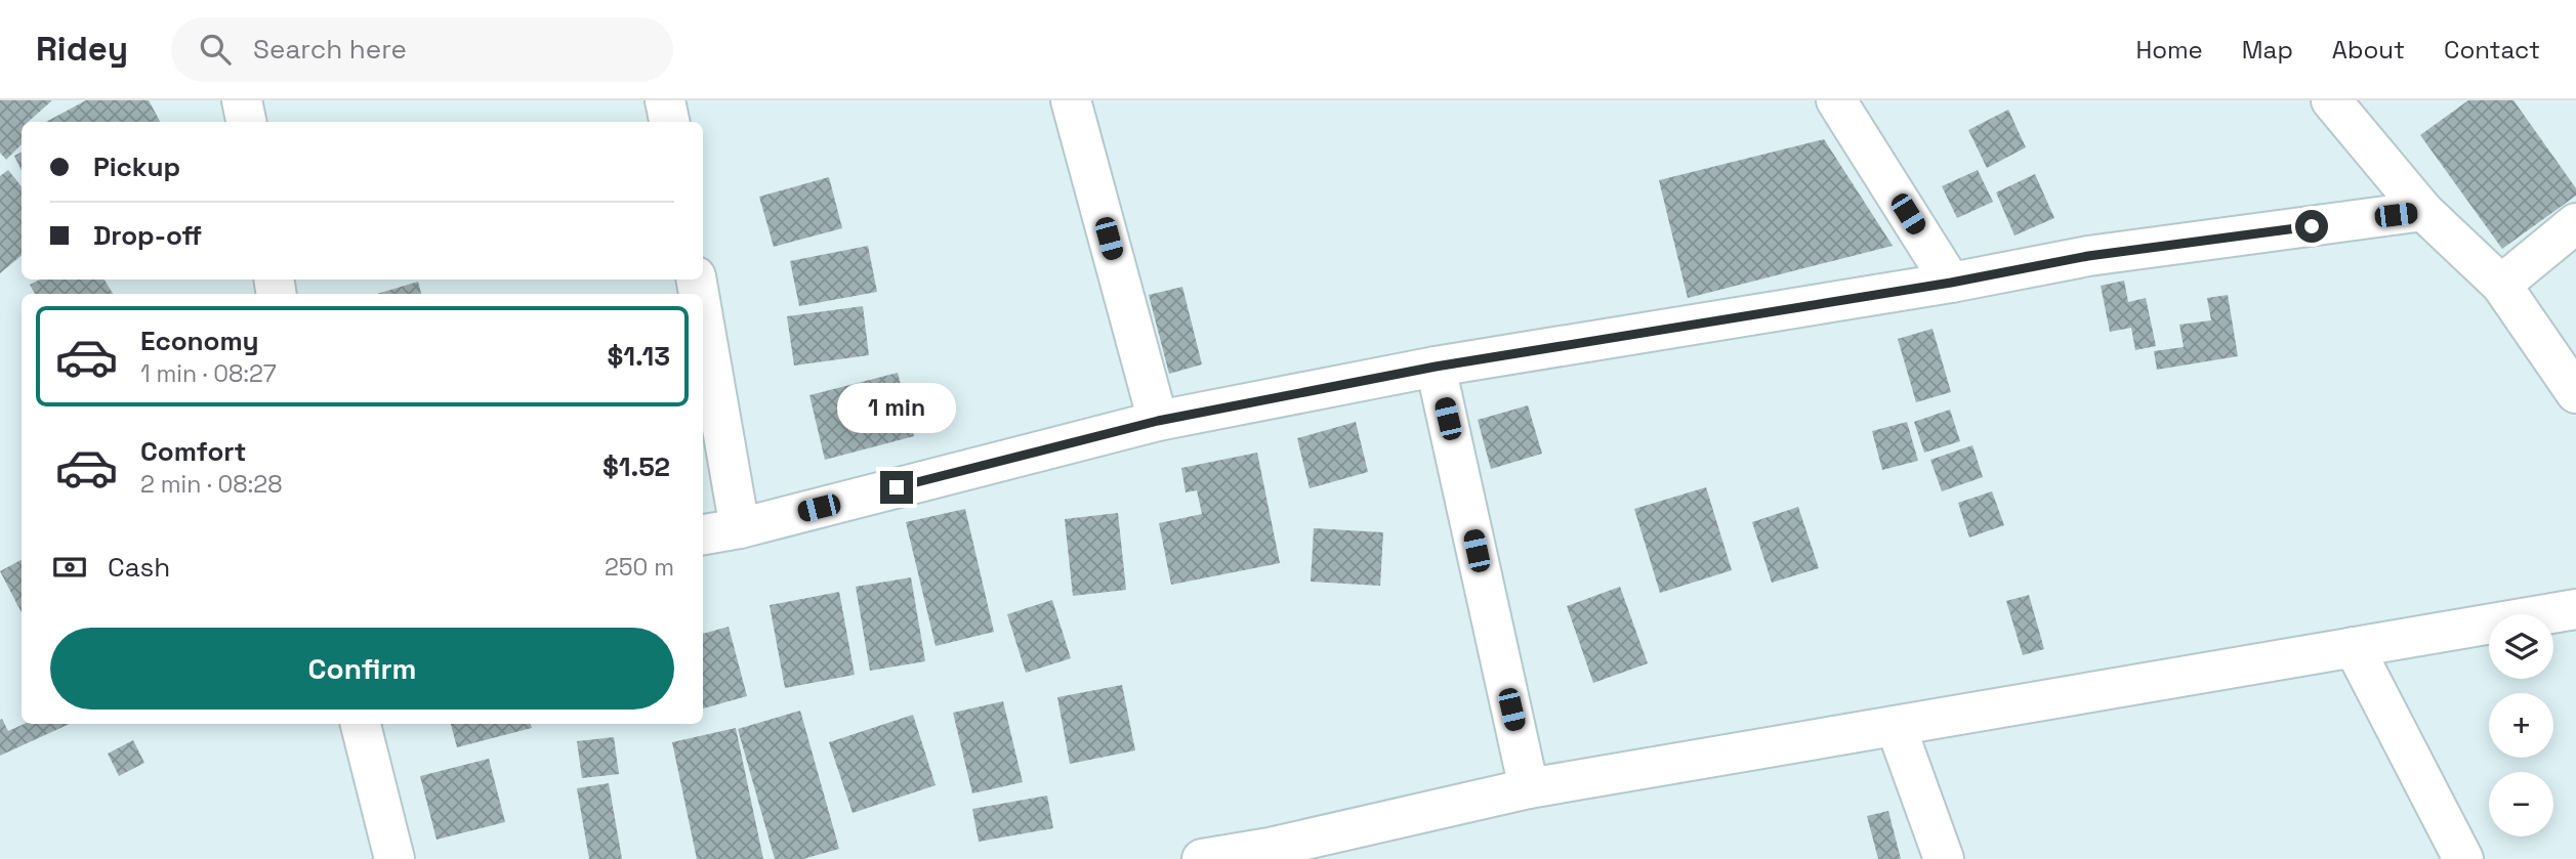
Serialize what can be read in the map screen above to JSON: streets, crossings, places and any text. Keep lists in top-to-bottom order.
{
  "page": {
    "header": "Ridey",
    "search": "Search here",
    "nav": [
      "Home",
      "Map",
      "About",
      "Contact"
    ],
    "banner": ["Pickup", "Drop-off"],
    "list": [
      {
        "name": "Economy",
        "note": "1 min · 08:27",
        "value": "$1.13"
      },
      {
        "name": "Comfort",
        "note": "2 min · 08:28",
        "value": "$1.52"
      }
    ],
    "bubble": "1 min",
    "pay": ["Cash", "250 m"],
    "buttons": "Confirm",
    "map_buttons": ["+", "−"]
  }
}
